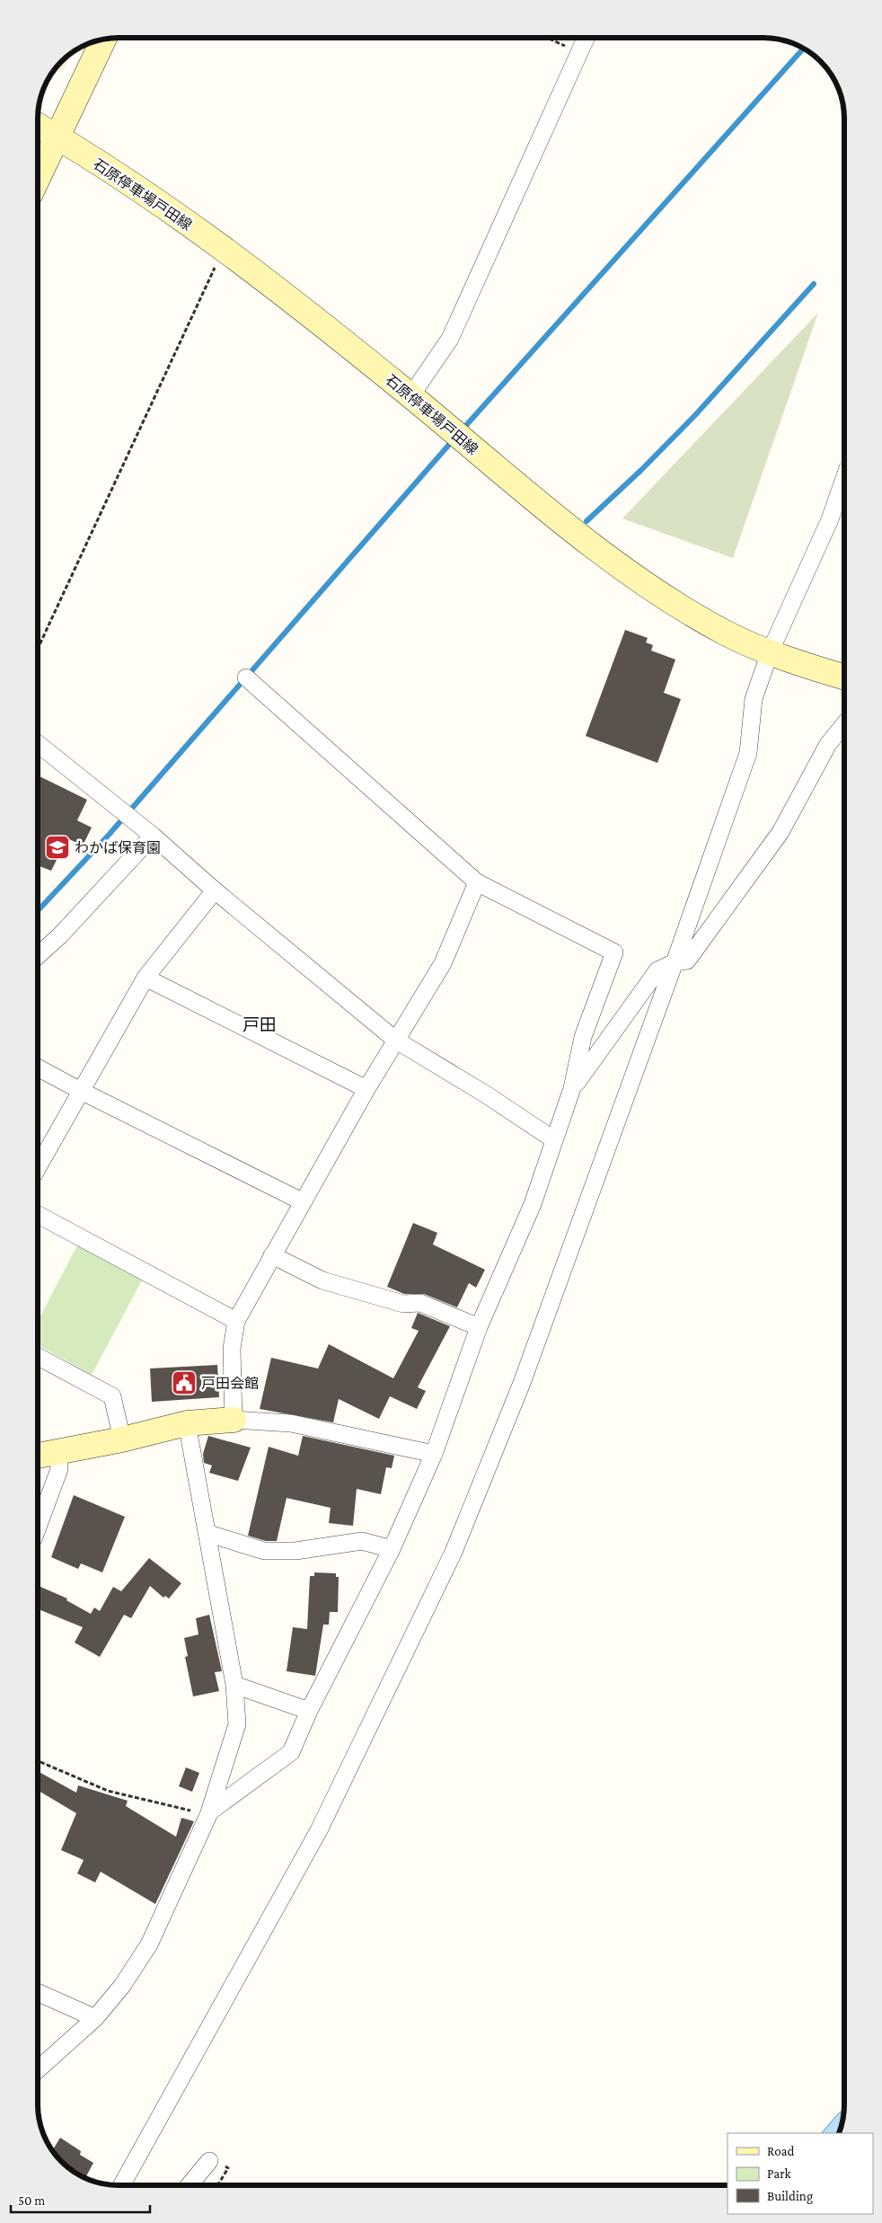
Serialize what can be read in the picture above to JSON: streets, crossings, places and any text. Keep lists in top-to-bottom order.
{
  "streets": {
    "main road": ["石原停車場戸田線"]
  },
  "districts": ["戸田"],
  "places": {
    "school or university": ["わかば保育園"],
    "public building": ["戸田会館"]
  },
  "legend": ["Road", "Park", "Building"],
  "scale_bar": "50 m"
}
